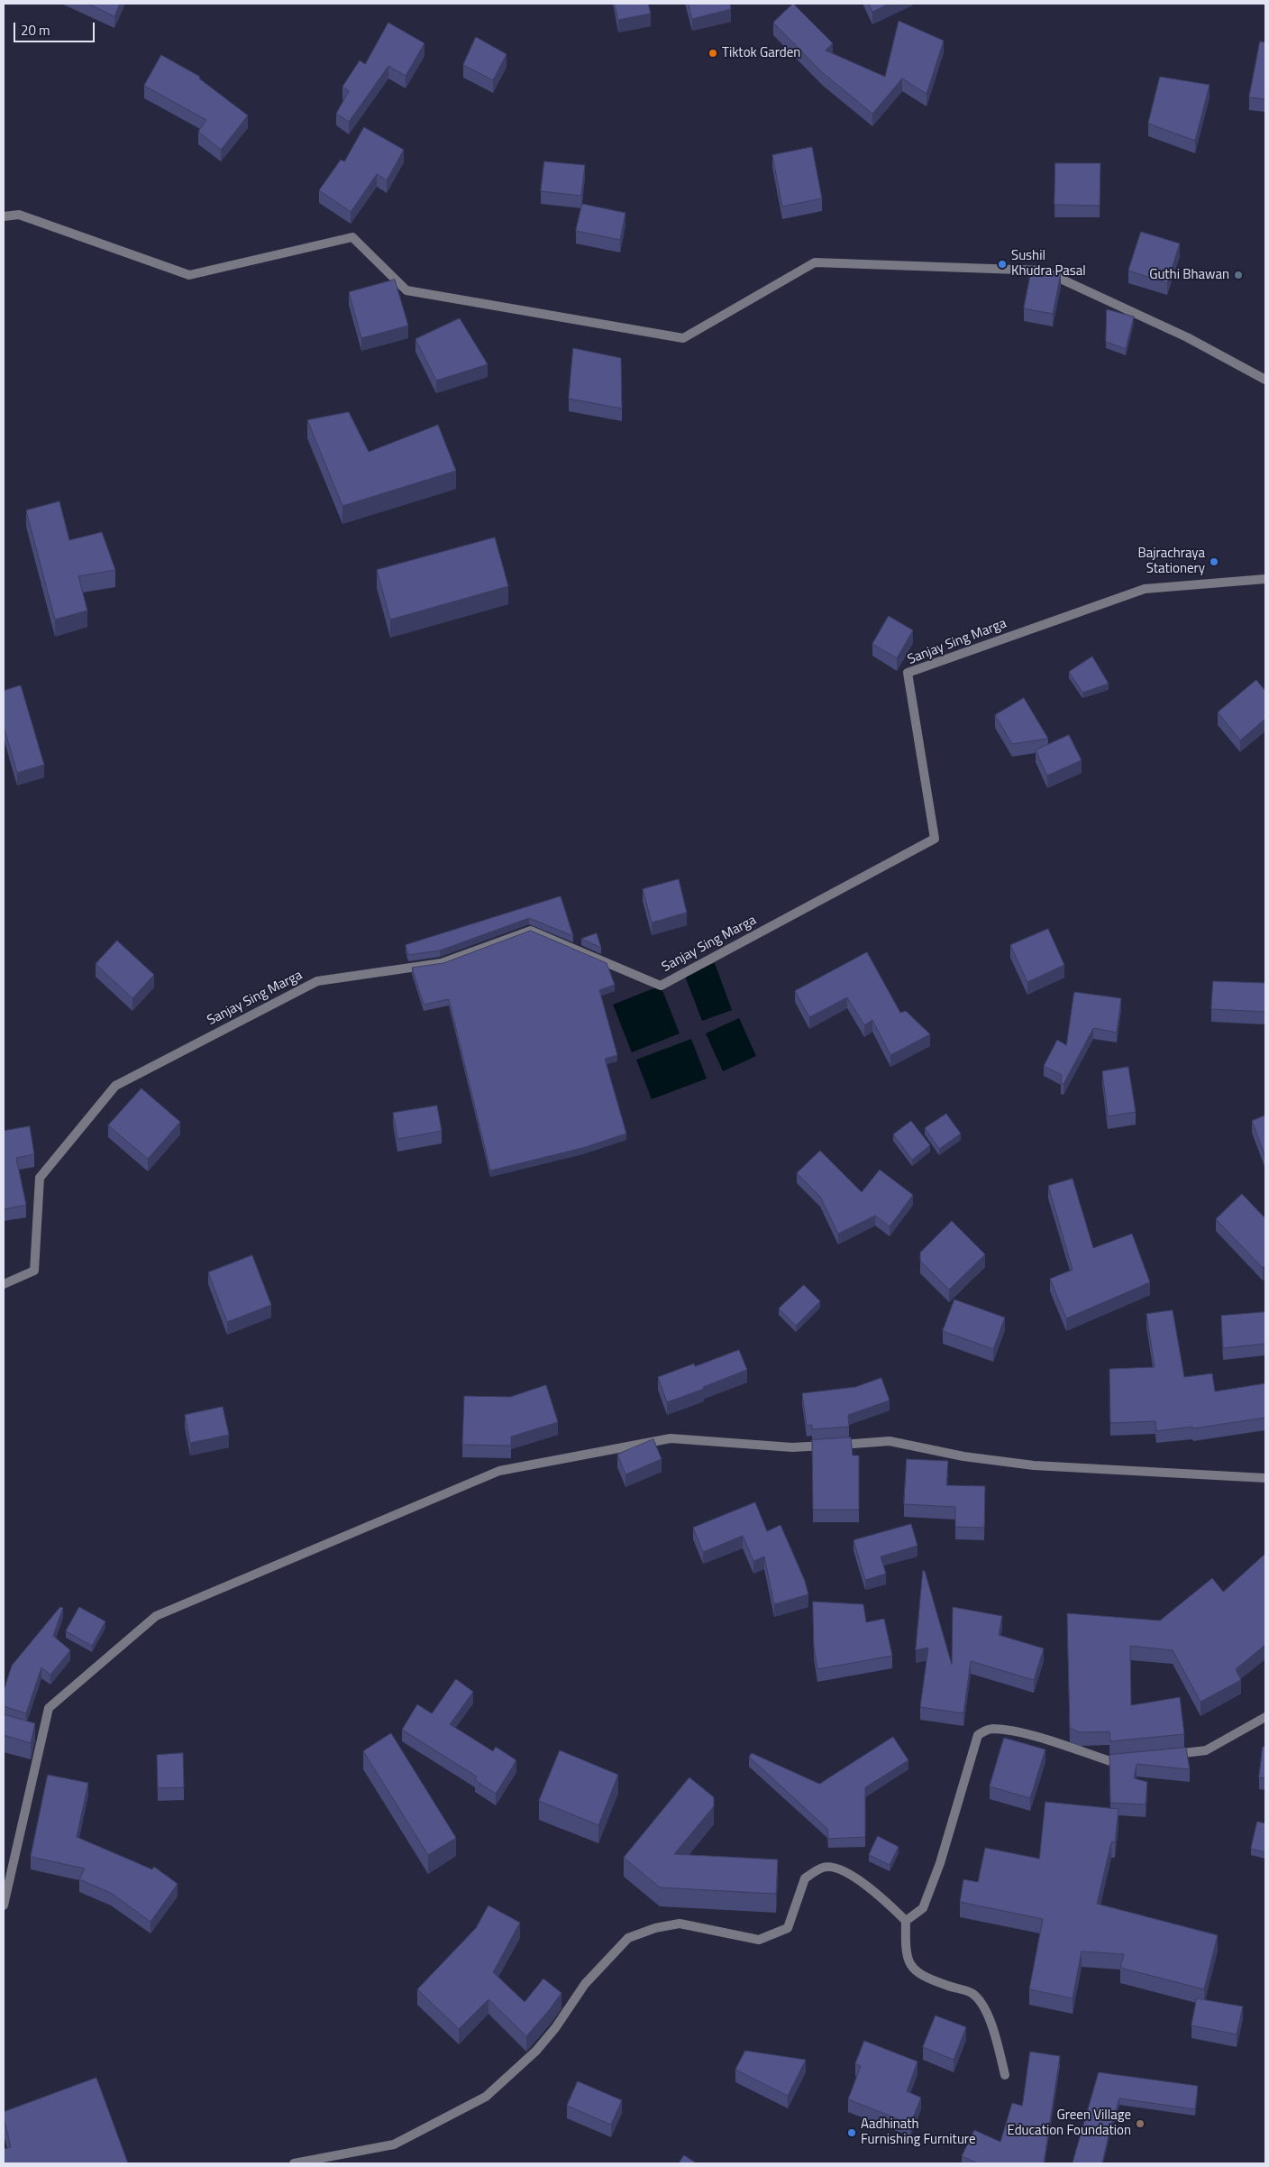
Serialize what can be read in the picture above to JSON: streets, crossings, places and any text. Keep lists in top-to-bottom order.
{
  "streets": {
    "street": ["Sanjay Sing Marga"]
  },
  "places": [
    "Tiktok Garden",
    "Sushil Khudra Pasal",
    "Guthi Bhawan",
    "Bajrachraya Stationery",
    "Green Village Education Foundation",
    "Aadhinath Furnishing Furniture"
  ],
  "scale_bar": "20 m"
}
